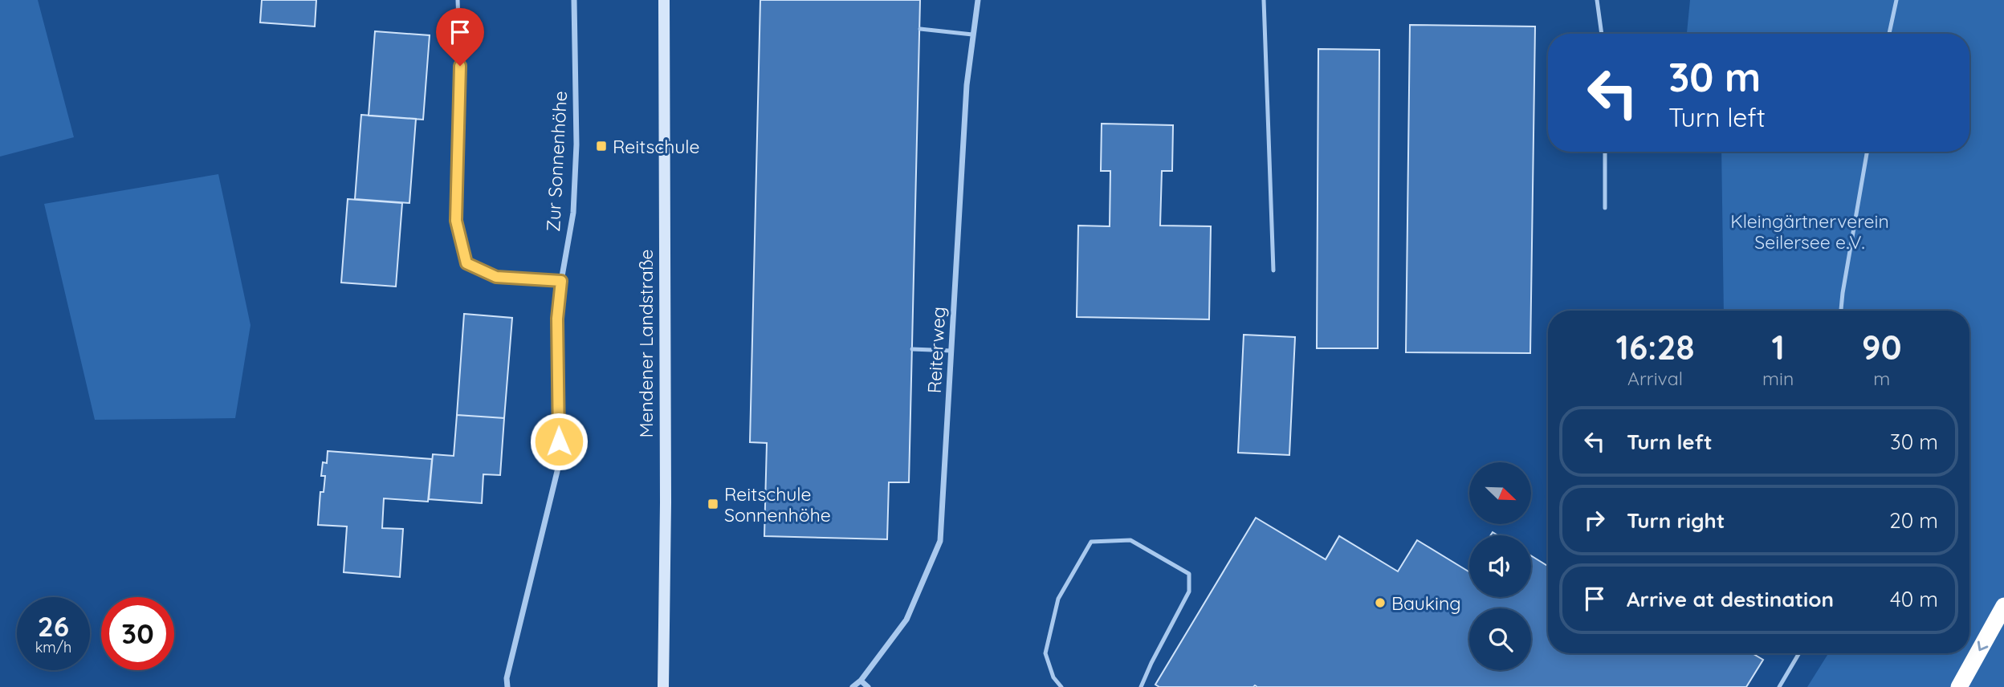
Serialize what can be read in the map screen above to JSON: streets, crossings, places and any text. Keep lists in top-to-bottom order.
{
  "streets": {
    "main road": ["Mendener Landstraße"],
    "street": ["Zur Sonnenhöhe", "Reiterweg"]
  },
  "parks": ["Kleingärtnerverein Seilersee e.V."],
  "places": {
    "transit": ["Reitschule", "Reitschule Sonnenhöhe"],
    "other": ["Bauking"]
  },
  "north": "bottom right",
  "page": {
    "turn": ["30 m", "Turn left"],
    "eta": [
      "16:28",
      "Arrival",
      "1",
      "min",
      "90",
      "m"
    ],
    "list": [
      {
        "name": "Turn left",
        "value": "30 m"
      },
      {
        "name": "Turn right",
        "value": "20 m"
      },
      {
        "name": "Arrive at destination",
        "value": "40 m"
      }
    ],
    "speed": "26 km/h",
    "limit": "30"
  }
}
